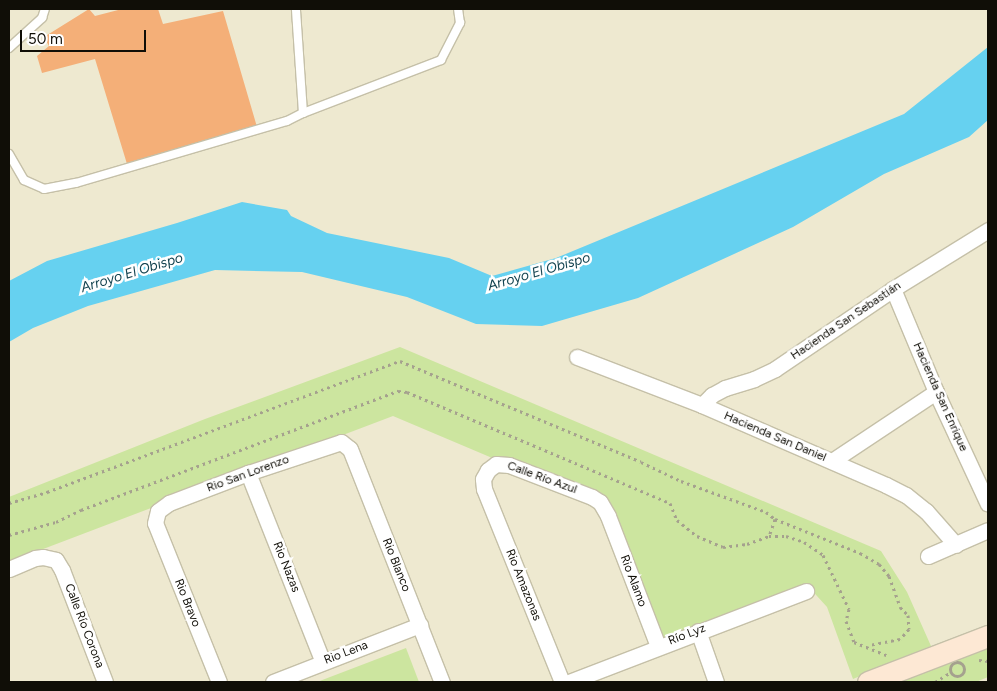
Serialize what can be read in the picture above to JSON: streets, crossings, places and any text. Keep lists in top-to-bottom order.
{
  "streets": {
    "street": [
      "Hacienda San Sebastián",
      "Hacienda San Enrique",
      "Hacienda San Daniel",
      "Rio San Lorenzo",
      "Calle Río Azul",
      "Rio Blanco",
      "Rio Nazas",
      "Rio Alamo",
      "Rio Amazonas",
      "Rio Bravo",
      "Calle Río Corona",
      "Río Lyz",
      "Rio Lena"
    ]
  },
  "crossings": [
    ["Hacienda San Sebastián", "Hacienda San Enrique"],
    ["Hacienda San Sebastián", "Hacienda San Daniel"],
    ["Rio San Lorenzo", "Rio Blanco"],
    ["Rio San Lorenzo", "Rio Nazas"],
    ["Rio San Lorenzo", "Rio Bravo"],
    ["Calle Río Azul", "Rio Alamo"],
    ["Calle Río Azul", "Rio Amazonas"],
    ["Rio Blanco", "Rio Lena"],
    ["Rio Nazas", "Rio Lena"],
    ["Rio Alamo", "Río Lyz"]
  ],
  "water": ["Arroyo El Obispo"],
  "scale_bar": "50 m"
}
